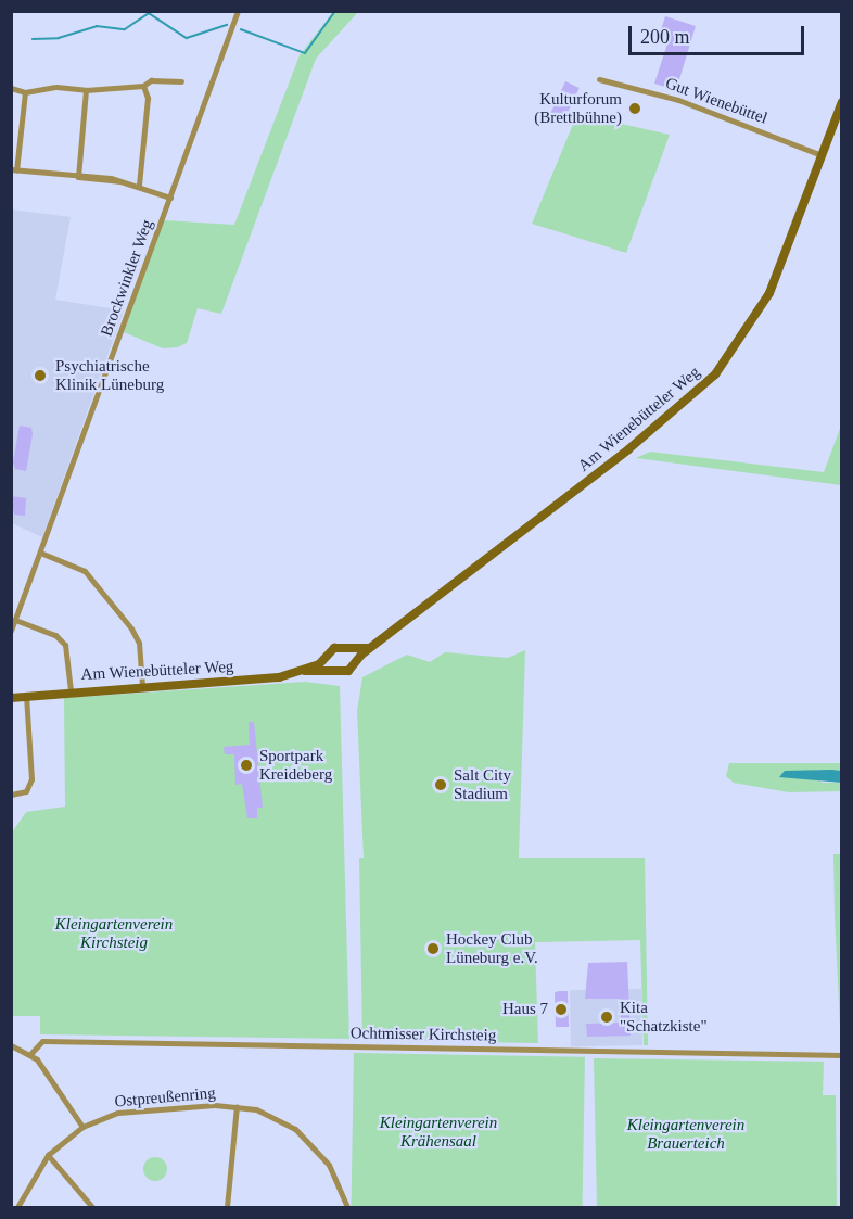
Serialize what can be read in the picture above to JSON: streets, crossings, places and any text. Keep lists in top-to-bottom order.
{
  "streets": {
    "street": [
      "Gut Wienebüttel",
      "Brockwinkler Weg",
      "Am Wienebütteler Weg",
      "Ochtmisser Kirchsteig",
      "Ostpreußenring"
    ]
  },
  "crossings": [
    ["Gut Wienebüttel", "Am Wienebütteler Weg"]
  ],
  "parks": ["Kleingartenverein Kirchsteig", "Kleingartenverein Krähensaal", "Kleingartenverein Brauerteich"],
  "places": [
    "Kulturforum (Brettlbühne)",
    "Psychiatrische Klinik Lüneburg",
    "Sportpark Kreideberg",
    "Salt City Stadium",
    "Hockey Club Lüneburg e.V.",
    "Haus 7",
    "Kita \"Schatzkiste\""
  ],
  "scale_bar": "200 m"
}
